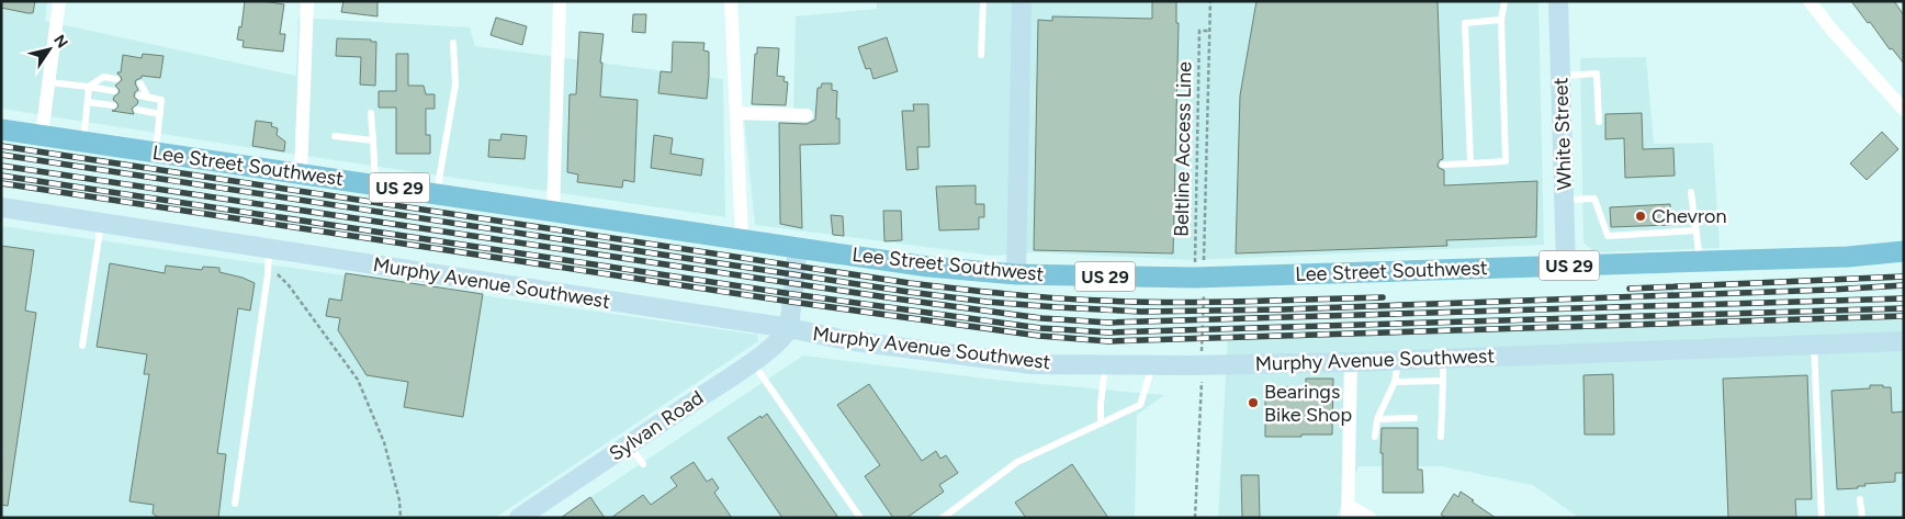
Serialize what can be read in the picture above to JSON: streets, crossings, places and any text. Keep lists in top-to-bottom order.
{
  "streets": {
    "main road": ["Lee Street Southwest", "US 29"],
    "street": ["White Street", "Murphy Avenue Southwest", "Sylvan Road"],
    "path": ["Beltline Access Line"]
  },
  "crossings": [
    ["White Street", "Lee Street Southwest"],
    ["Beltline Access Line", "Lee Street Southwest"],
    ["Murphy Avenue Southwest", "Sylvan Road"]
  ],
  "places": ["Chevron", "Bearings Bike Shop"],
  "north": "top right"
}
